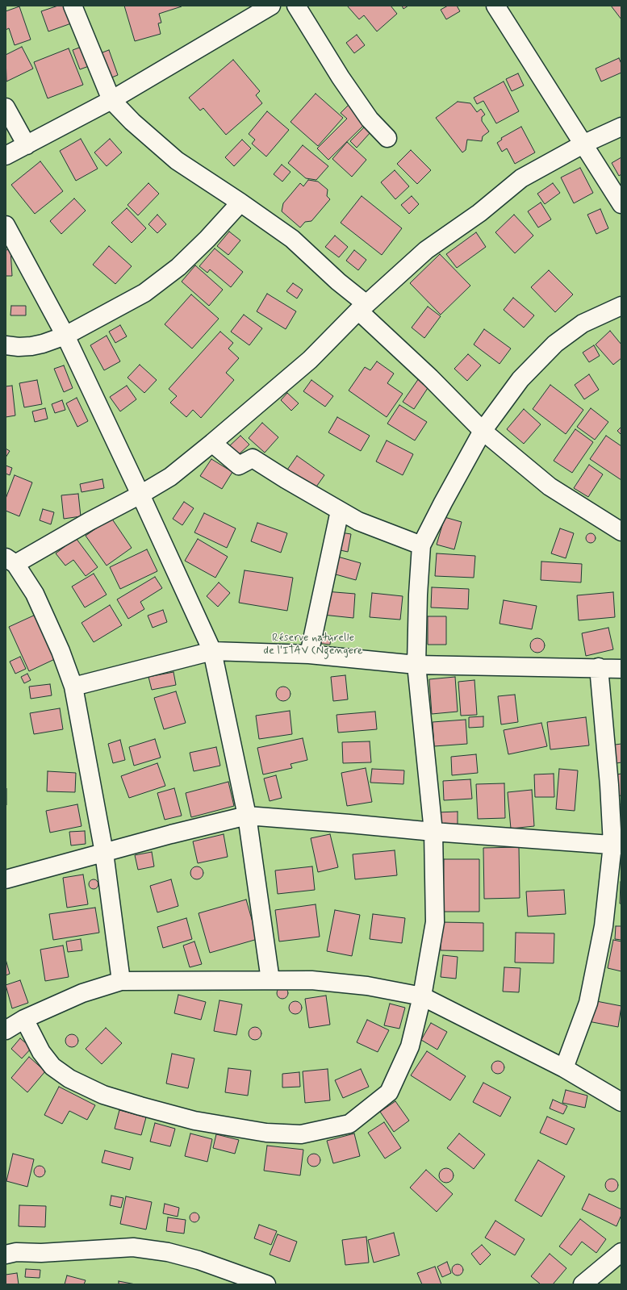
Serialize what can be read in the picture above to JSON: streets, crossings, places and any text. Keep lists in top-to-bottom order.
{
  "parks": ["Réserve naturelle de l'ITAV (Ngengere"]
}
